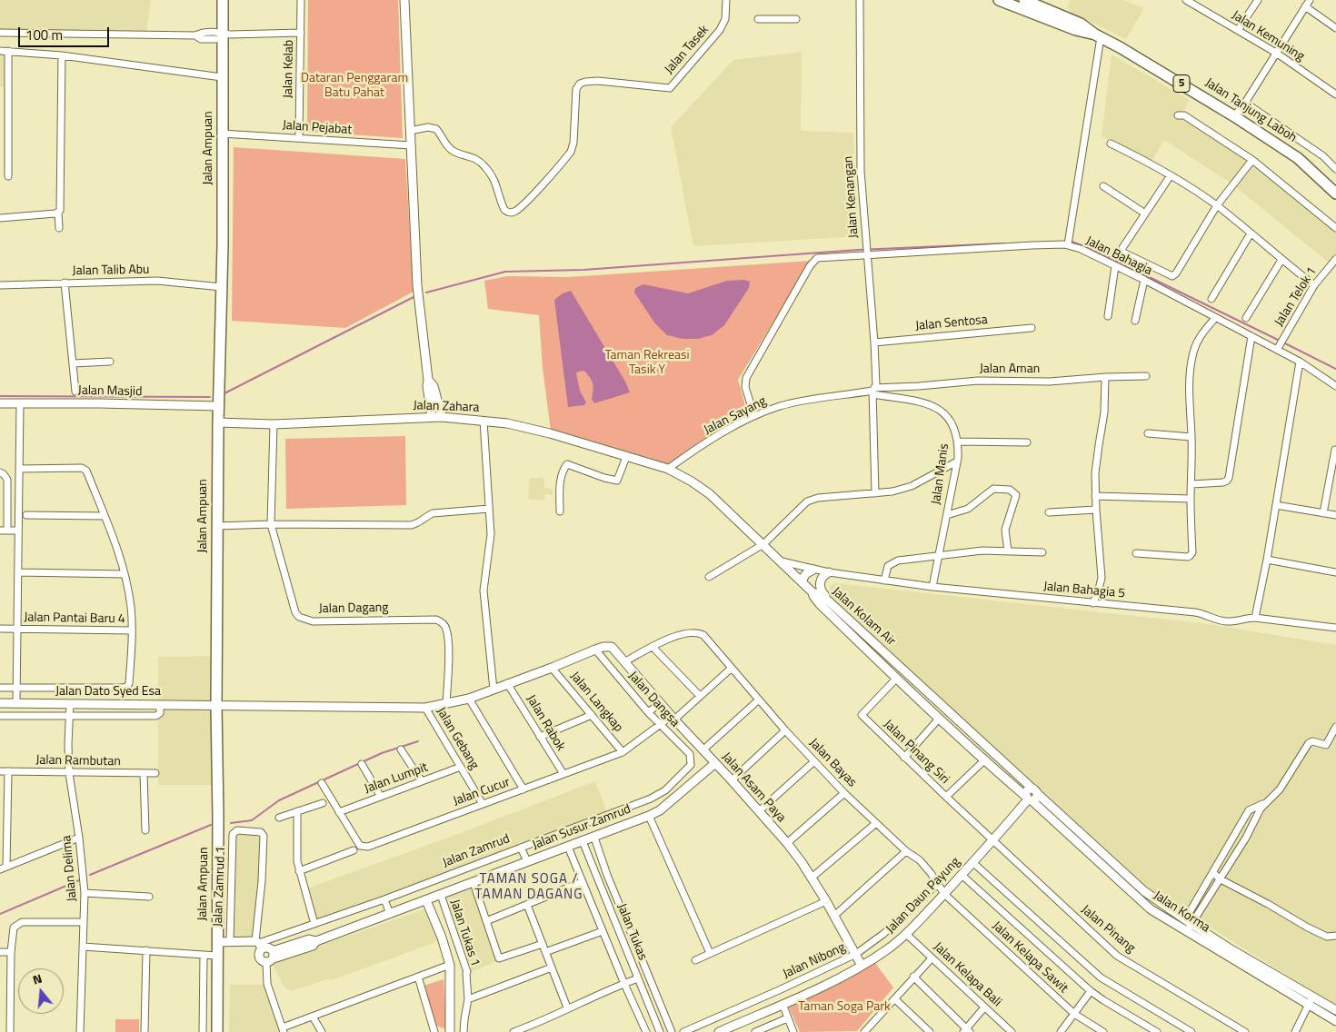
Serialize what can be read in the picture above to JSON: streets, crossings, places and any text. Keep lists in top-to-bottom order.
{
  "streets": {
    "main road": ["5", "Jalan Tanjung Laboh", "Jalan Ampuan"],
    "street": [
      "Jalan Kemuning",
      "Jalan Tasek",
      "Jalan Kelab",
      "Jalan Pejabat",
      "Jalan Kenangan",
      "Jalan Bahagia",
      "Jalan Talib Abu",
      "Jalan Telok 1",
      "Jalan Sentosa",
      "Jalan Aman",
      "Jalan Masjid",
      "Jalan Zahara",
      "Jalan Sayang",
      "Jalan Manis",
      "Jalan Bahagia 5",
      "Jalan Dagang",
      "Jalan Kolam Air",
      "Jalan Pantai Baru 4",
      "Jalan Dato Syed Esa",
      "Jalan Dangsa",
      "Jalan Langkap",
      "Jalan Rabok",
      "Jalan Gebang",
      "Jalan Pinang Siri",
      "Jalan Rambutan",
      "Jalan Bayas",
      "Jalan Lumpit",
      "Jalan Asam Paya",
      "Jalan Cucur",
      "Jalan Susur Zamrud",
      "Jalan Zamrud",
      "Jalan Delima",
      "Jalan Zamrud 1",
      "Jalan Daun Payung",
      "Jalan Korma",
      "Jalan Pinang",
      "Jalan Tukas",
      "Jalan Tukas 1",
      "Jalan Kelapa Sawit",
      "Jalan Nibong",
      "Jalan Kelapa Bali"
    ]
  },
  "crossings": [
    ["Jalan Kelab", "Jalan Pejabat"],
    ["Jalan Pejabat", "Jalan Ampuan"],
    ["Jalan Ampuan", "Jalan Talib Abu"],
    ["Jalan Ampuan", "Jalan Masjid"],
    ["Jalan Ampuan", "Jalan Zahara"],
    ["Jalan Ampuan", "Jalan Dato Syed Esa"],
    ["Jalan Ampuan", "Jalan Zamrud"],
    ["Jalan Kenangan", "Jalan Bahagia"],
    ["Jalan Kenangan", "Jalan Sentosa"],
    ["Jalan Kenangan", "Jalan Aman"],
    ["Jalan Kenangan", "Jalan Sayang"],
    ["Jalan Kenangan", "Jalan Manis"],
    ["Jalan Bahagia", "Jalan Telok 1"],
    ["Jalan Bahagia", "Jalan Sayang"],
    ["Jalan Aman", "Jalan Sayang"],
    ["Jalan Aman", "Jalan Manis"],
    ["Jalan Zahara", "Jalan Sayang"],
    ["Jalan Zahara", "Jalan Bahagia 5"],
    ["Jalan Zahara", "Jalan Dagang"],
    ["Jalan Zahara", "Jalan Kolam Air"],
    ["Jalan Sayang", "Jalan Manis"],
    ["Jalan Manis", "Jalan Bahagia 5"],
    ["Jalan Kolam Air", "Jalan Pinang Siri"],
    ["Jalan Kolam Air", "Jalan Daun Payung"],
    ["Jalan Kolam Air", "Jalan Korma"],
    ["Jalan Dato Syed Esa", "Jalan Delima"],
    ["Jalan Dangsa", "Jalan Asam Paya"],
    ["Jalan Dangsa", "Jalan Cucur"],
    ["Jalan Dangsa", "Jalan Zamrud"],
    ["Jalan Langkap", "Jalan Cucur"],
    ["Jalan Rabok", "Jalan Cucur"],
    ["Jalan Gebang", "Jalan Lumpit"],
    ["Jalan Gebang", "Jalan Cucur"],
    ["Jalan Pinang Siri", "Jalan Daun Payung"],
    ["Jalan Pinang Siri", "Jalan Pinang"],
    ["Jalan Rambutan", "Jalan Delima"],
    ["Jalan Bayas", "Jalan Cucur"],
    ["Jalan Bayas", "Jalan Daun Payung"],
    ["Jalan Bayas", "Jalan Kelapa Sawit"],
    ["Jalan Bayas", "Jalan Nibong"],
    ["Jalan Lumpit", "Jalan Cucur"],
    ["Jalan Asam Paya", "Jalan Cucur"],
    ["Jalan Asam Paya", "Jalan Susur Zamrud"],
    ["Jalan Asam Paya", "Jalan Daun Payung"],
    ["Jalan Asam Paya", "Jalan Nibong"],
    ["Jalan Susur Zamrud", "Jalan Tukas"],
    ["Jalan Susur Zamrud", "Jalan Tukas 1"],
    ["Jalan Zamrud", "Jalan Zamrud 1"],
    ["Jalan Daun Payung", "Jalan Korma"],
    ["Jalan Daun Payung", "Jalan Pinang"],
    ["Jalan Daun Payung", "Jalan Kelapa Sawit"],
    ["Jalan Daun Payung", "Jalan Kelapa Bali"]
  ],
  "districts": ["TAMAN SOGA / TAMAN DAGANG"],
  "parks": ["Dataran Penggaram Batu Pahat", "Taman Rekreasi Tasik Y", "Taman Soga Park"],
  "scale_bar": "100 m",
  "north": "top"
}
